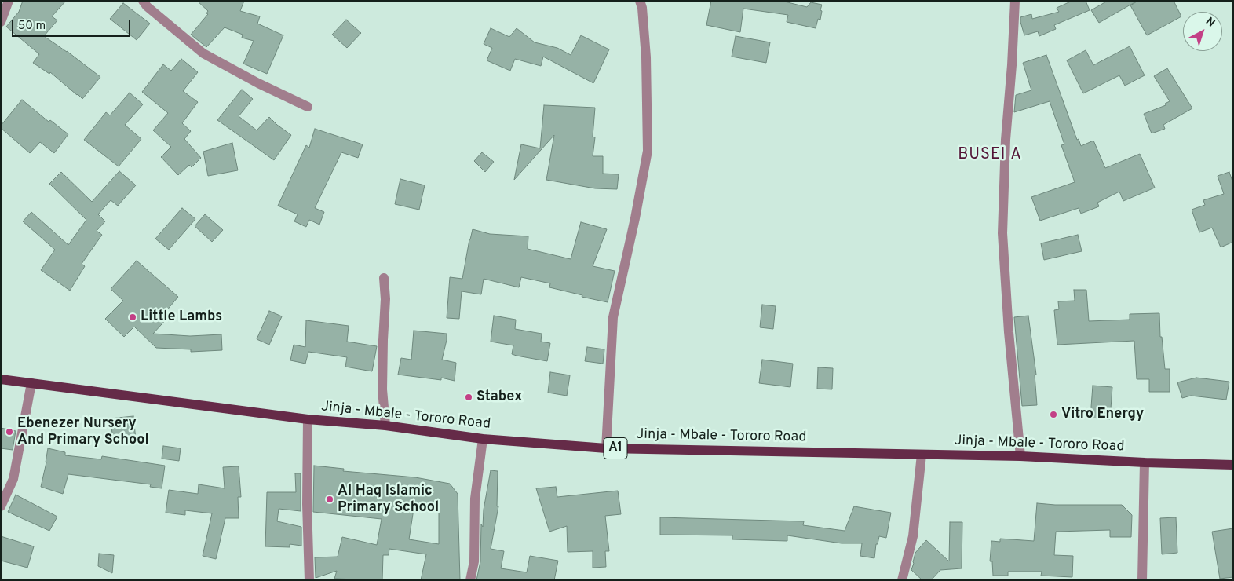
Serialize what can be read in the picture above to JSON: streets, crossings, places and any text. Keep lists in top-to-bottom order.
{
  "streets": {
    "main road": ["Jinja - Mbale - Tororo Road", "A1"]
  },
  "districts": ["BUSEI A"],
  "places": [
    "Little Lambs",
    "Stabex",
    "Vitro Energy",
    "Ebenezer Nursery And Primary School",
    "Al Haq Islamic Primary School"
  ],
  "scale_bar": "50 m",
  "north": "top right"
}
